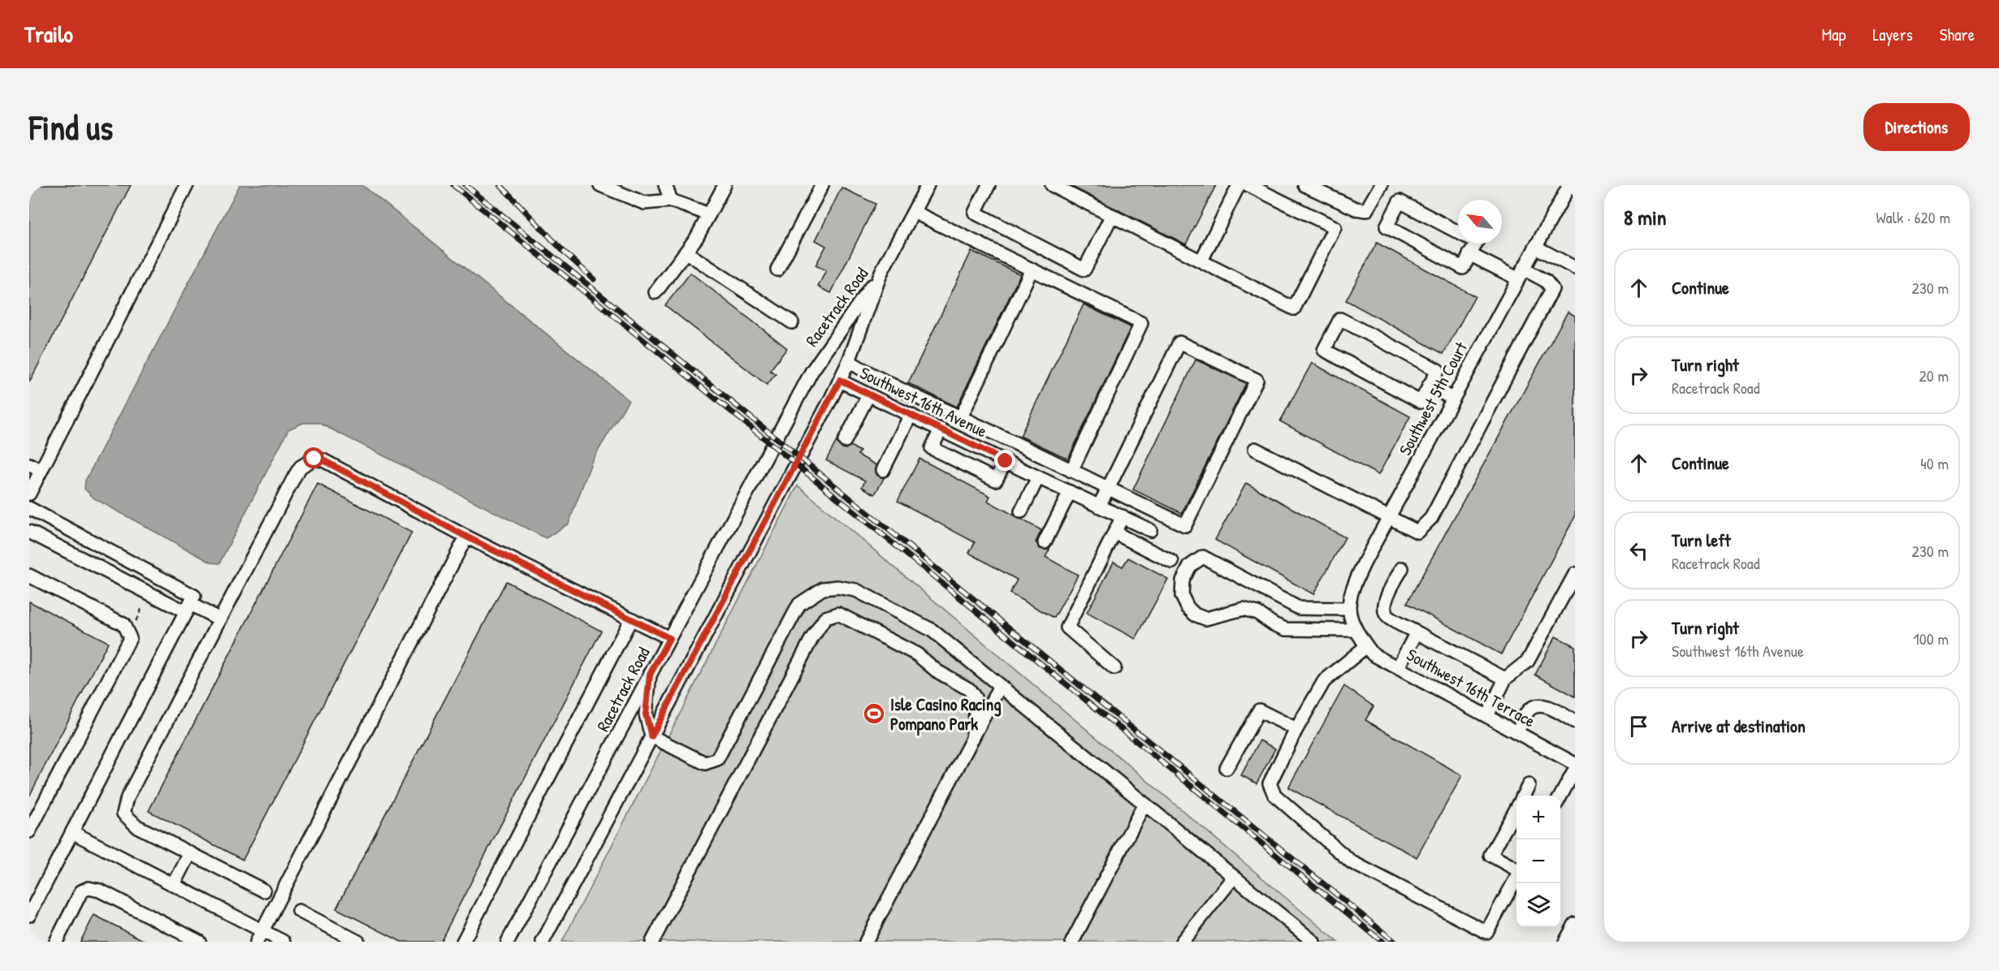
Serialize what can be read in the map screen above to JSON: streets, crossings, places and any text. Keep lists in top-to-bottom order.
{
  "streets": {
    "street": [
      "Racetrack Road",
      "Southwest 5th Court",
      "Southwest 16th Avenue",
      "Southwest 16th Terrace"
    ]
  },
  "crossings": [
    ["Racetrack Road", "Southwest 16th Avenue"],
    ["Southwest 5th Court", "Southwest 16th Terrace"]
  ],
  "places": {
    "sports": ["Isle Casino Racing Pompano Park"]
  },
  "north": "top left",
  "page": {
    "header": "Trailo",
    "nav": ["Map", "Layers", "Share"],
    "buttons": "Directions",
    "title": "Find us",
    "heading": ["8 min", "Walk · 620 m"],
    "list": [
      ["Continue", "230 m"],
      ["Turn right", "Racetrack Road", "20 m"],
      ["Continue", "40 m"],
      ["Turn left", "Racetrack Road", "230 m"],
      ["Turn right", "Southwest 16th Avenue", "100 m"],
      "Arrive at destination"
    ],
    "map_buttons": ["+", "−"]
  }
}
